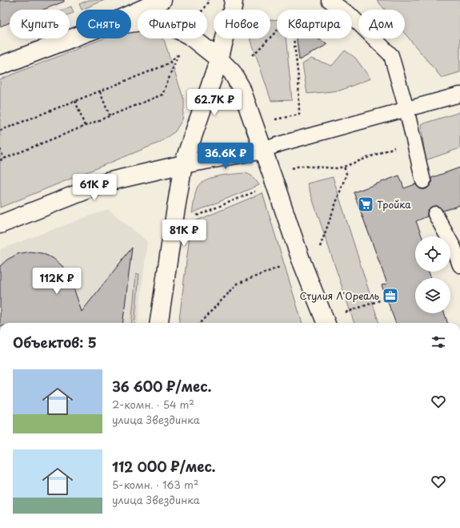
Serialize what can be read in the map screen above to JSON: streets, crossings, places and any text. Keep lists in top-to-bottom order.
{
  "places": {
    "supermarket": ["Тройка"],
    "office": ["Стулия Л'Ореаль"]
  },
  "page": {
    "chip": [
      "Купить",
      "Снять",
      "Фильтры",
      "Новое",
      "Квартира",
      "Дом"
    ],
    "price": [
      "62.7K ₽",
      "36.6K ₽",
      "61K ₽",
      "81K ₽",
      "112K ₽"
    ],
    "heading": "Объектов: 5",
    "list": [
      {
        "name": "36 600 ₽/мес.",
        "note": "2-комн. · 54 m² · улица Звездинка"
      },
      {
        "name": "112 000 ₽/мес.",
        "note": "5-комн. · 163 m² · улица Звездинка"
      }
    ]
  }
}
